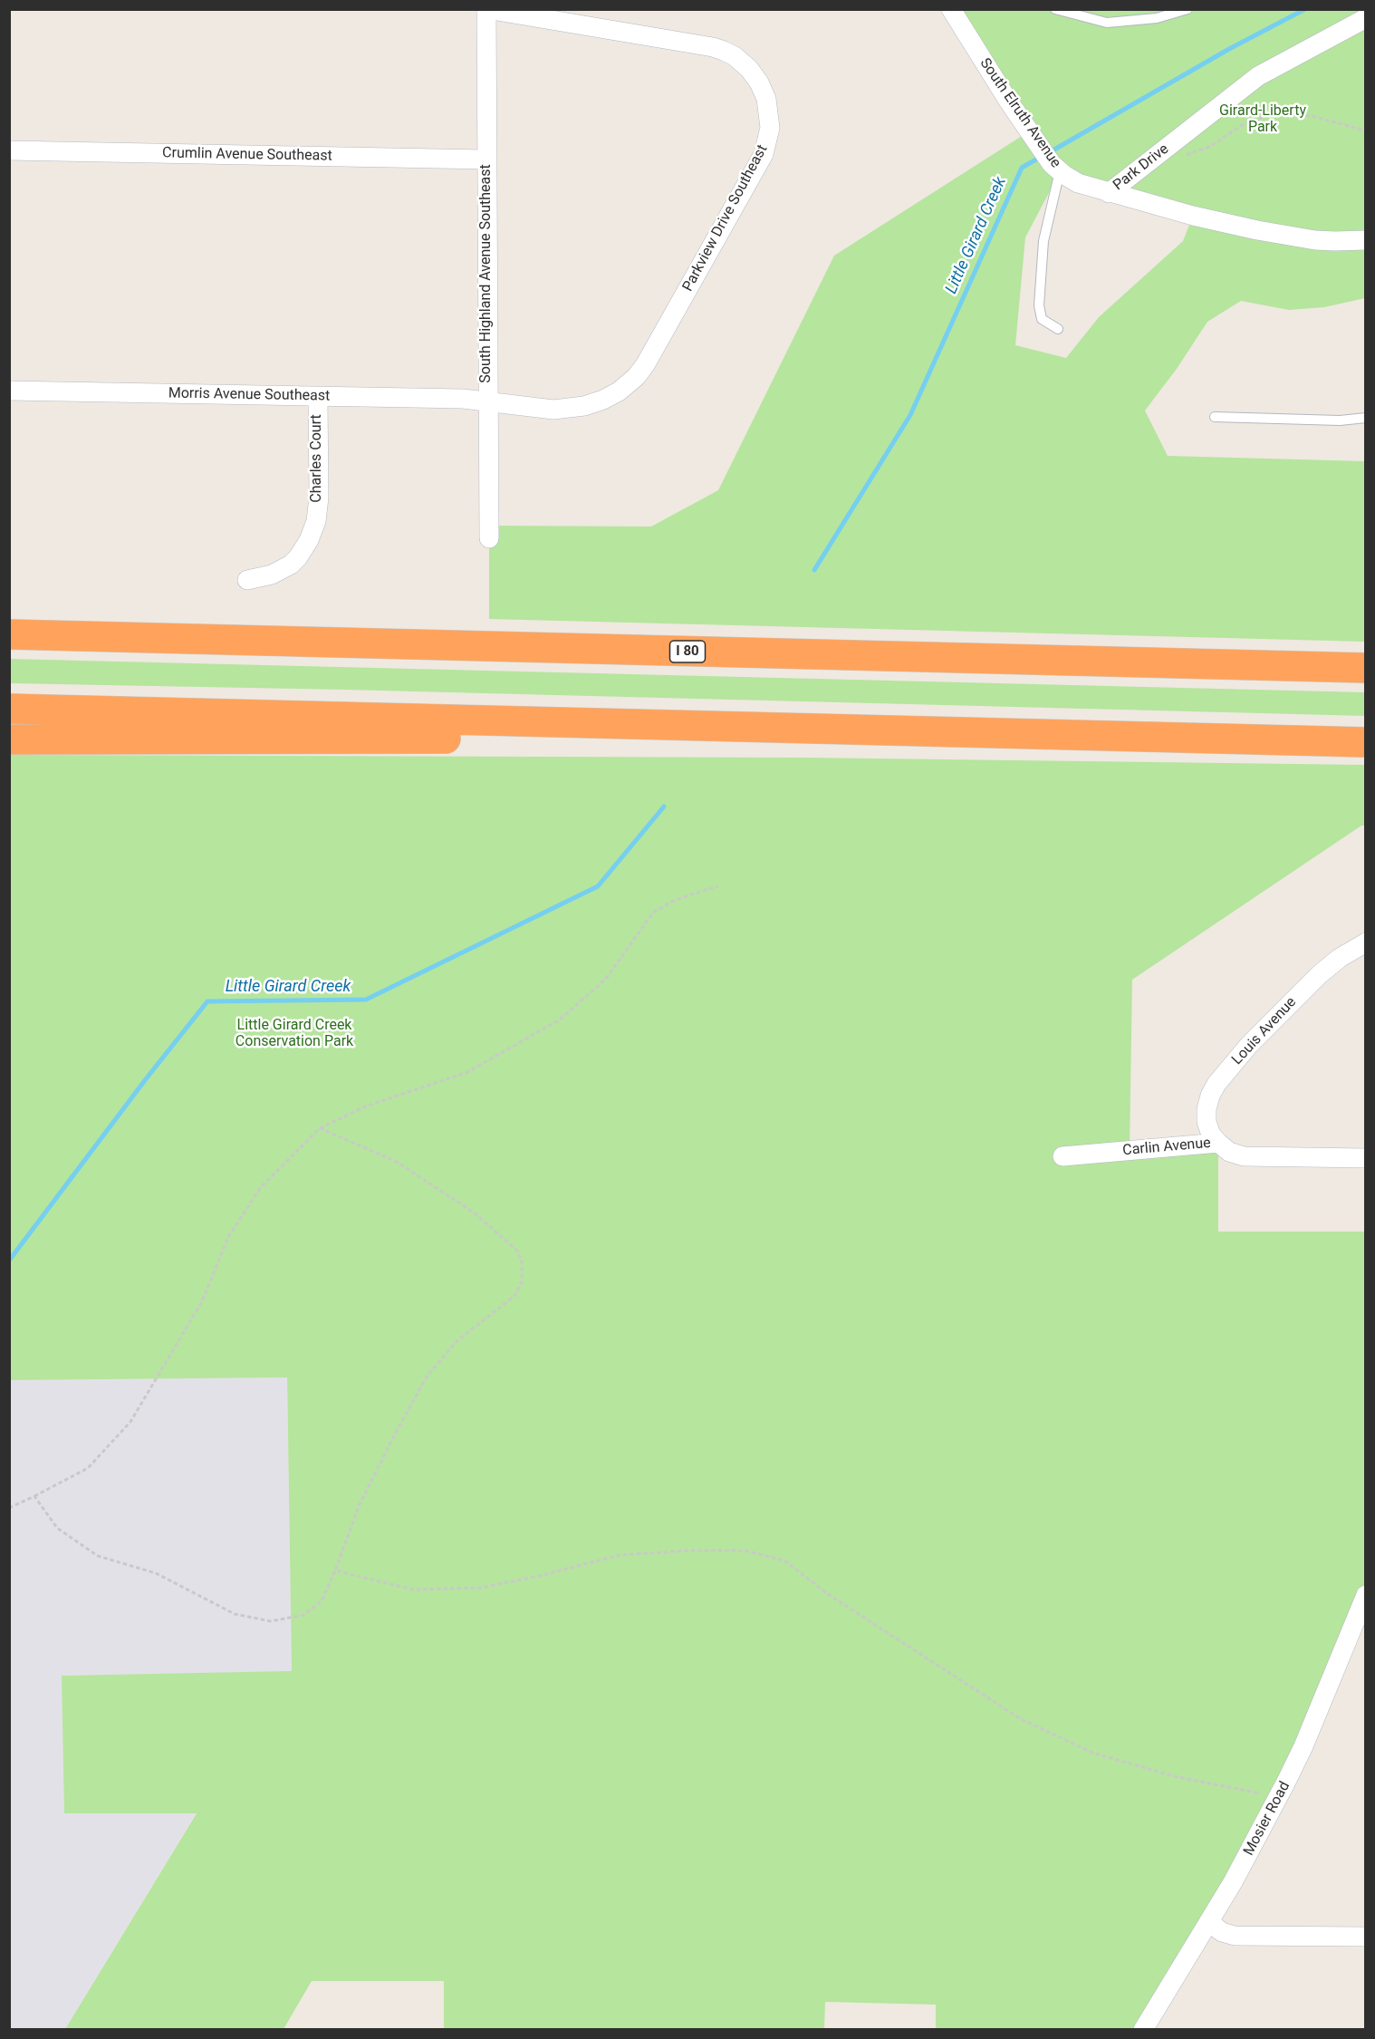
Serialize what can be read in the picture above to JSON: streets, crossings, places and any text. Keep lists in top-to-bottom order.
{
  "streets": {
    "highway": ["I 80"],
    "street": [
      "South Elruth Avenue",
      "Crumlin Avenue Southeast",
      "Park Drive",
      "Parkview Drive Southeast",
      "South Highland Avenue Southeast",
      "Morris Avenue Southeast",
      "Charles Court",
      "Louis Avenue",
      "Carlin Avenue",
      "Mosier Road"
    ]
  },
  "crossings": [
    ["South Elruth Avenue", "Park Drive"],
    ["Crumlin Avenue Southeast", "South Highland Avenue Southeast"],
    ["Parkview Drive Southeast", "South Highland Avenue Southeast"],
    ["Parkview Drive Southeast", "Morris Avenue Southeast"],
    ["South Highland Avenue Southeast", "Morris Avenue Southeast"],
    ["Morris Avenue Southeast", "Charles Court"],
    ["Louis Avenue", "Carlin Avenue"]
  ],
  "water": ["Little Girard Creek"],
  "parks": ["Girard-Liberty Park", "Little Girard Creek Conservation Park"]
}
